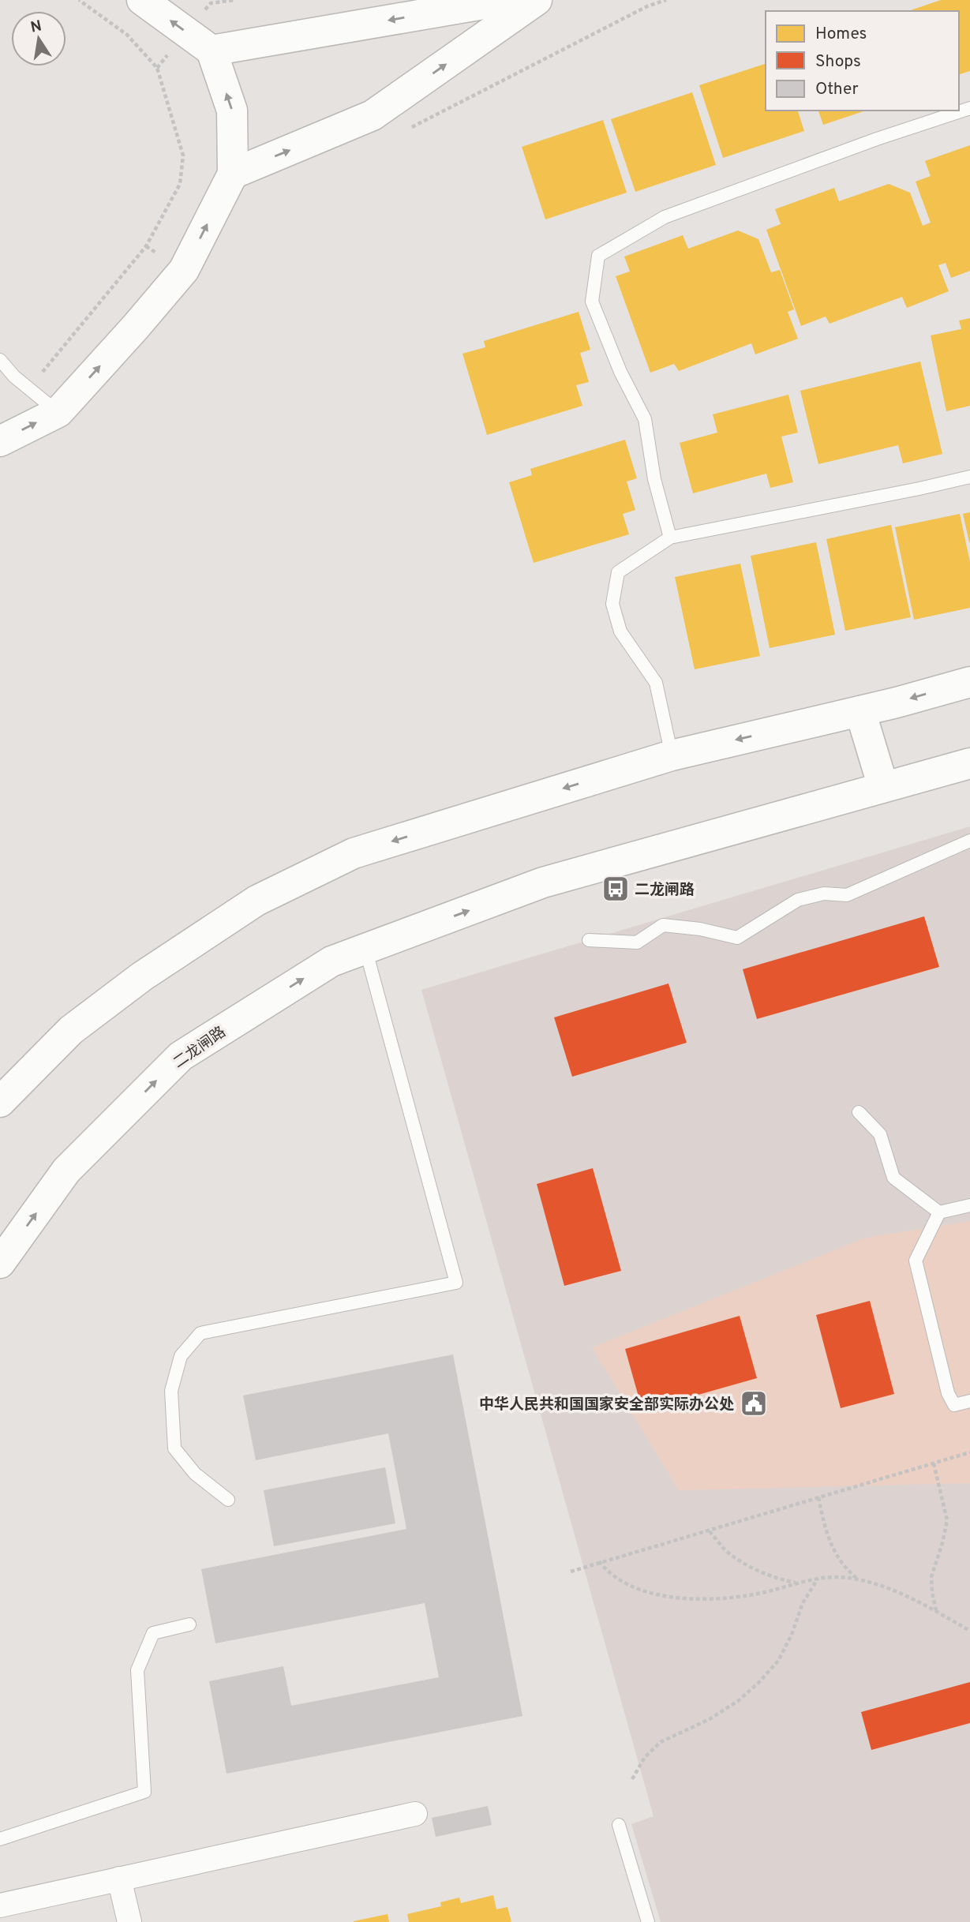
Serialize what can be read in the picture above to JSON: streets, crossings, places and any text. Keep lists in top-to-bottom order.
{
  "streets": {
    "main road": ["二龙闸路"]
  },
  "places": {
    "bus stop": ["二龙闸路"],
    "public building": ["中华人民共和国国家安全部实际办公处"]
  },
  "legend": ["Homes", "Shops", "Other"],
  "north": "top"
}
